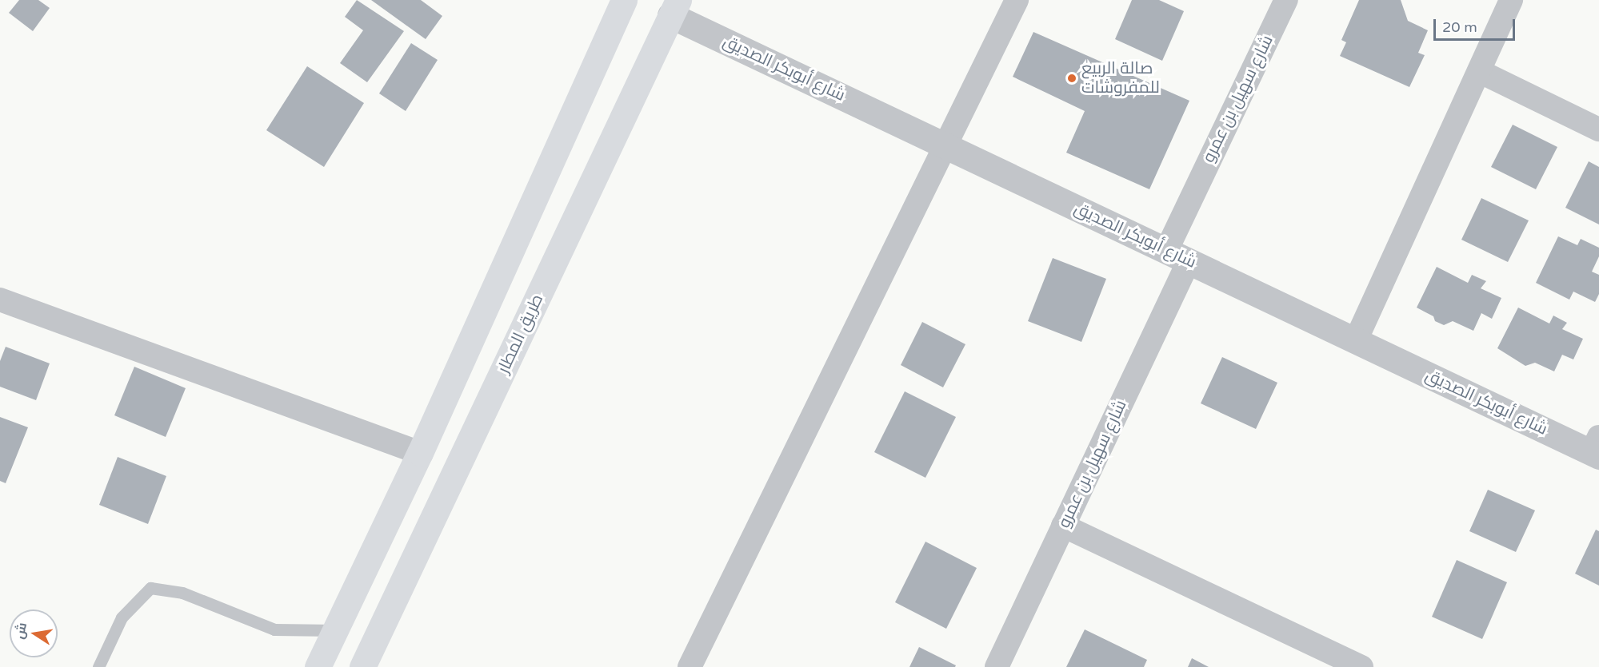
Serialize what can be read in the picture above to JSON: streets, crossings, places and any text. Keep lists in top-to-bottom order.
{
  "streets": {
    "highway": ["طريق المطار"],
    "street": ["شارع أبوبكر الصديق", "شارع سهيل بن عمرو"]
  },
  "crossings": [
    ["شارع أبوبكر الصديق", "شارع سهيل بن عمرو"],
    ["شارع أبوبكر الصديق", "طريق المطار"]
  ],
  "places": ["صالة الربيع للمفروشات"],
  "scale_bar": "20 m",
  "north": "left"
}
